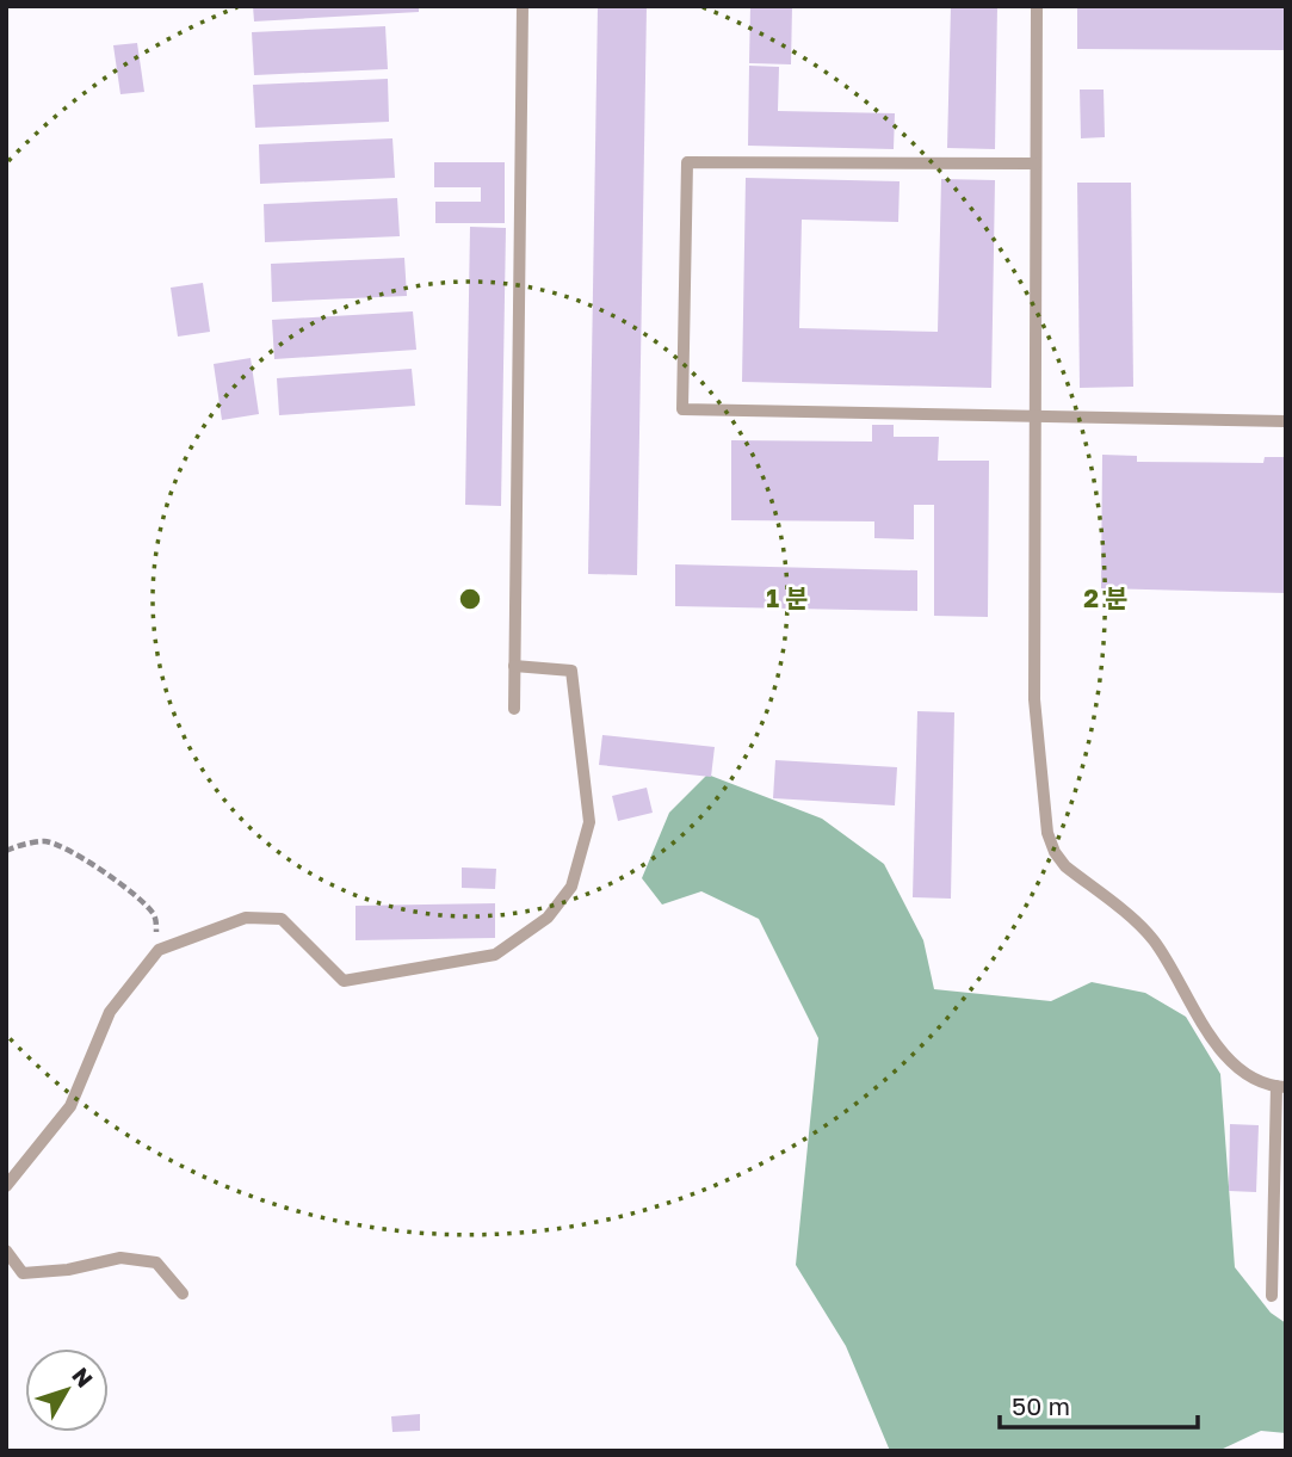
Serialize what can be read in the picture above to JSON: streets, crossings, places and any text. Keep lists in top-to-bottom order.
{
  "scale_bar": "50 m",
  "north": "top right",
  "rings": ["1 분", "2 분"]
}
